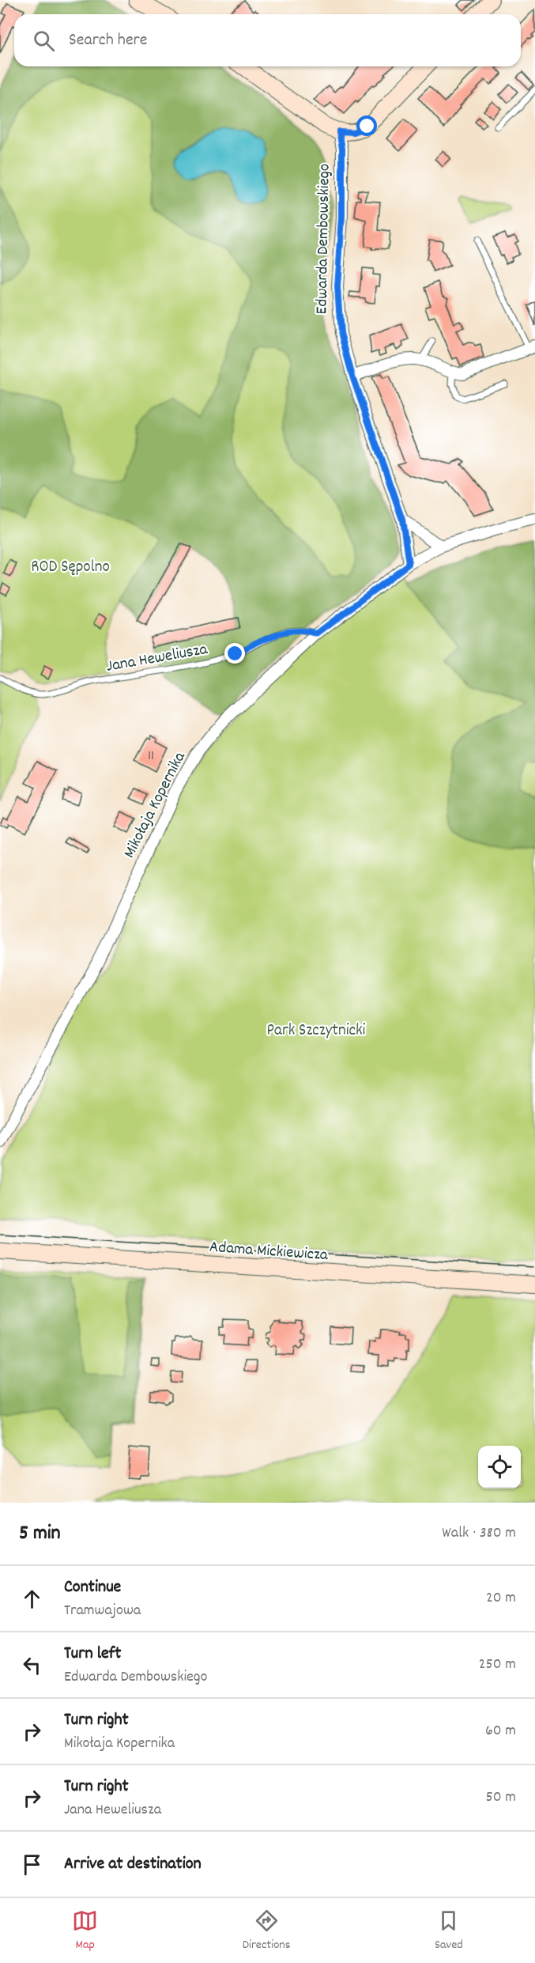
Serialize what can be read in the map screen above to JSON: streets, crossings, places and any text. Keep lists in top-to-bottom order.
{
  "streets": {
    "main road": ["Adama Mickiewicza"],
    "street": ["Edwarda Dembowskiego", "Mikołaja Kopernika"],
    "lane": ["Jana Heweliusza"]
  },
  "crossings": [
    ["Edwarda Dembowskiego", "Mikołaja Kopernika"],
    ["Jana Heweliusza", "Mikołaja Kopernika"]
  ],
  "parks": ["ROD Sępolno", "Park Szczytnicki"],
  "house_numbers": ["11"],
  "page": {
    "search": "Search here",
    "heading": ["5 min", "Walk · 380 m"],
    "list": [
      ["Continue", "Tramwajowa", "20 m"],
      ["Turn left", "Edwarda Dembowskiego", "250 m"],
      ["Turn right", "Mikołaja Kopernika", "60 m"],
      ["Turn right", "Jana Heweliusza", "50 m"],
      "Arrive at destination"
    ],
    "nav": ["Map", "Directions", "Saved"]
  }
}
